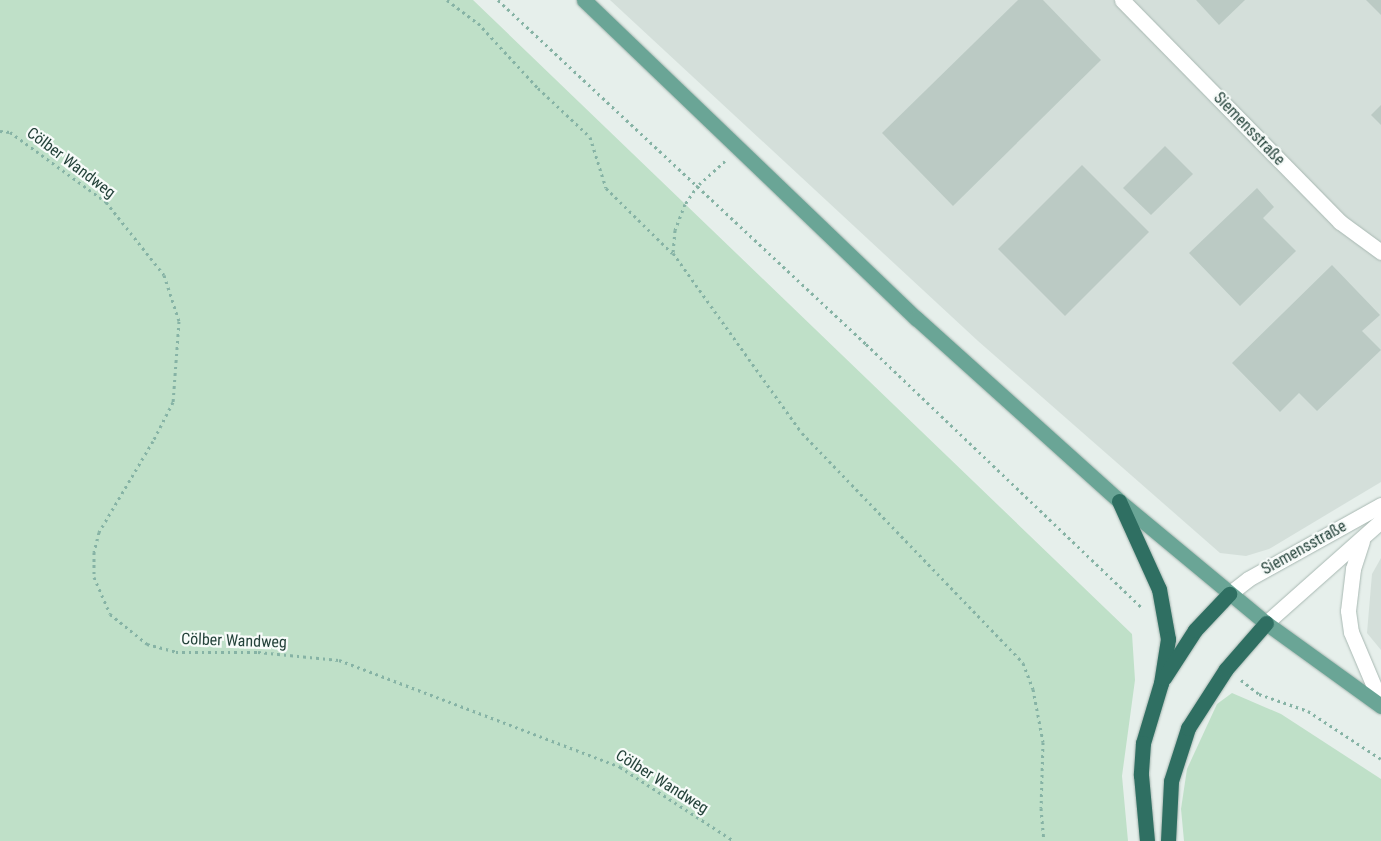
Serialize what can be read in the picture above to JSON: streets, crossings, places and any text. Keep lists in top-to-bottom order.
{
  "streets": {
    "street": ["Siemensstraße"],
    "path": ["Cölber Wandweg"]
  }
}
